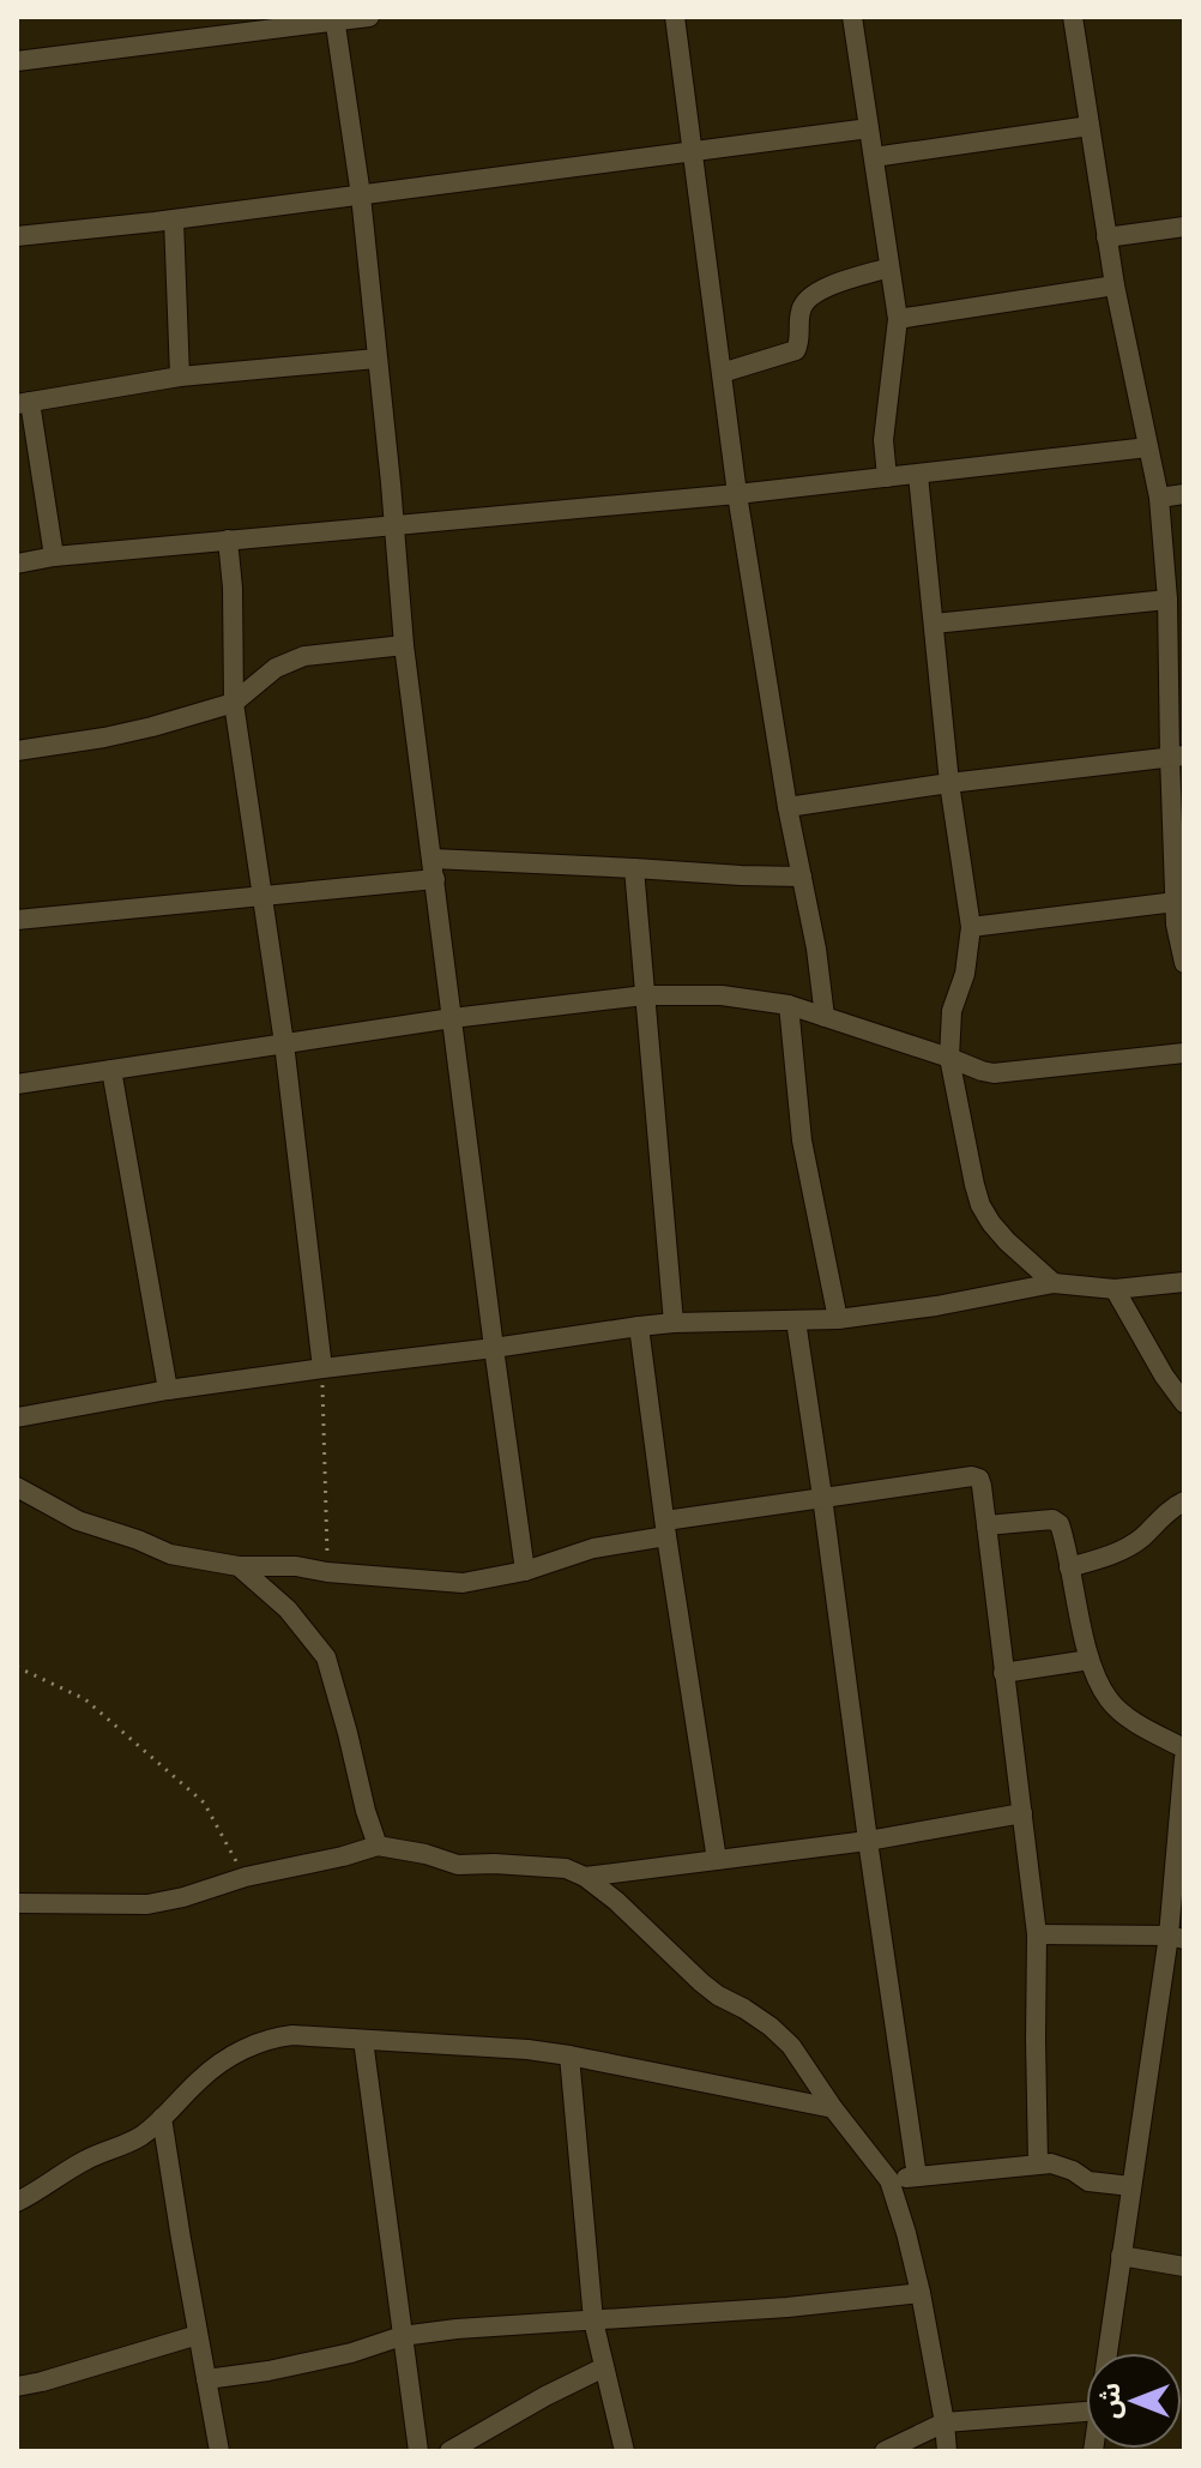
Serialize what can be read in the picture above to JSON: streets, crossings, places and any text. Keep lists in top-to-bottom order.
{
  "north": "left"
}
